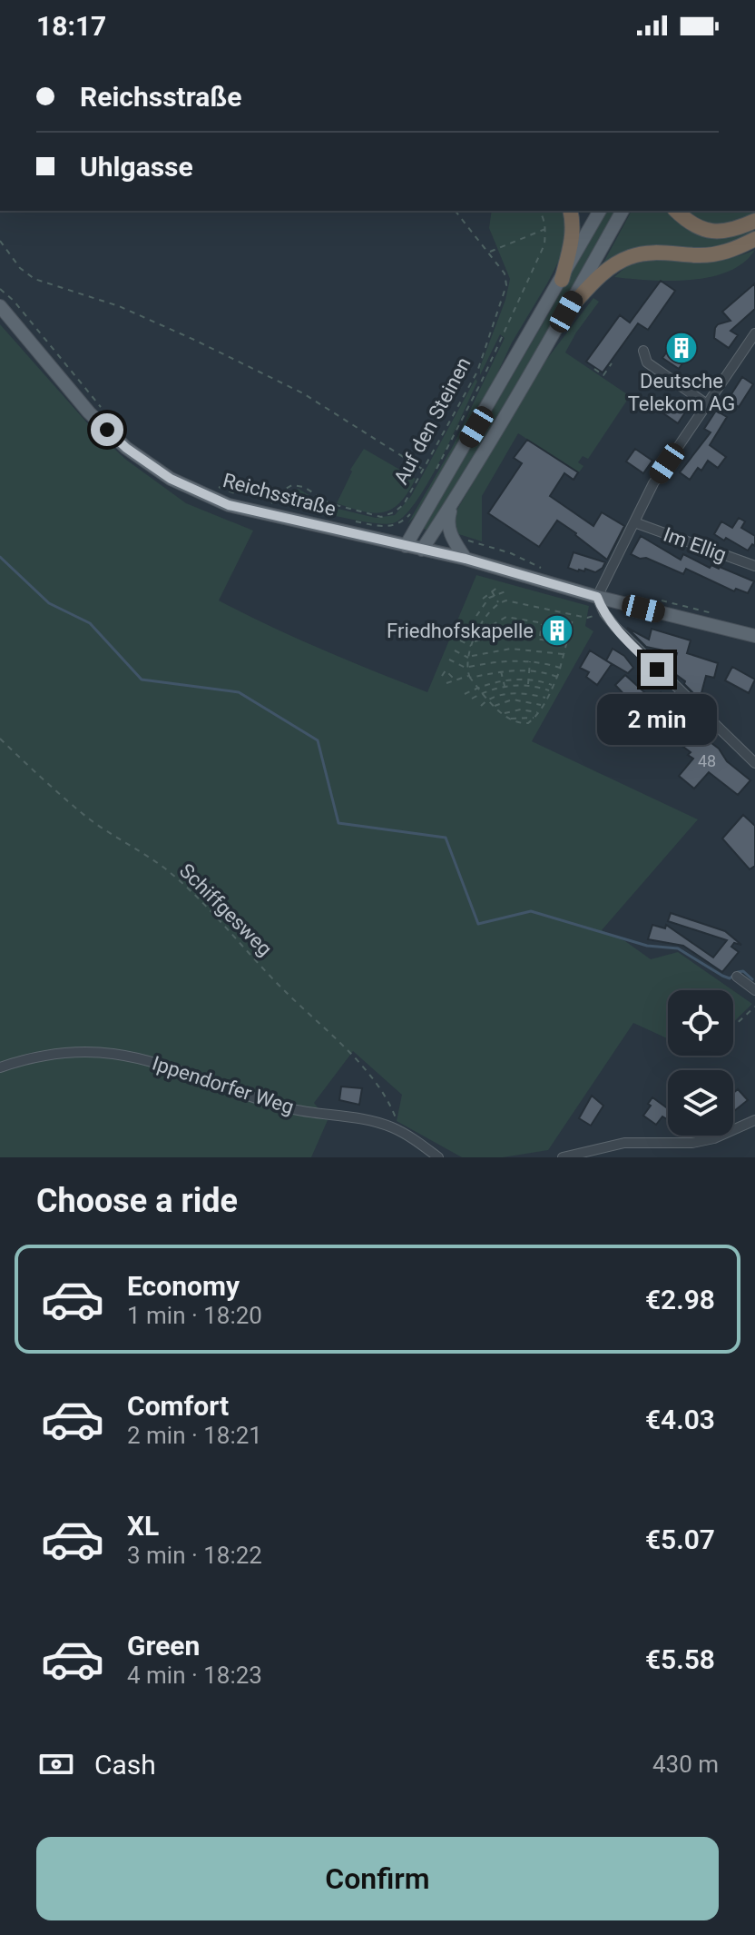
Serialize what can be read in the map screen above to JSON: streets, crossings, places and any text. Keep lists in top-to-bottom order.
{
  "streets": {
    "main road": ["Reichsstraße"],
    "street": ["Im Ellig", "Ippendorfer Weg"],
    "path": ["Auf den Steinen", "Schiffgesweg"]
  },
  "crossings": [
    ["Auf den Steinen", "Reichsstraße"],
    ["Schiffgesweg", "Ippendorfer Weg"]
  ],
  "places": {
    "building": ["Deutsche Telekom AG", "Friedhofskapelle"]
  },
  "house_numbers": ["48"],
  "page": {
    "status": "18:17",
    "banner": ["Reichsstraße", "Uhlgasse"],
    "bubble": "2 min",
    "heading": "Choose a ride",
    "list": [
      {
        "name": "Economy",
        "note": "1 min · 18:20",
        "value": "€2.98"
      },
      {
        "name": "Comfort",
        "note": "2 min · 18:21",
        "value": "€4.03"
      },
      {
        "name": "XL",
        "note": "3 min · 18:22",
        "value": "€5.07"
      },
      {
        "name": "Green",
        "note": "4 min · 18:23",
        "value": "€5.58"
      }
    ],
    "pay": ["Cash", "430 m"],
    "buttons": "Confirm"
  }
}
